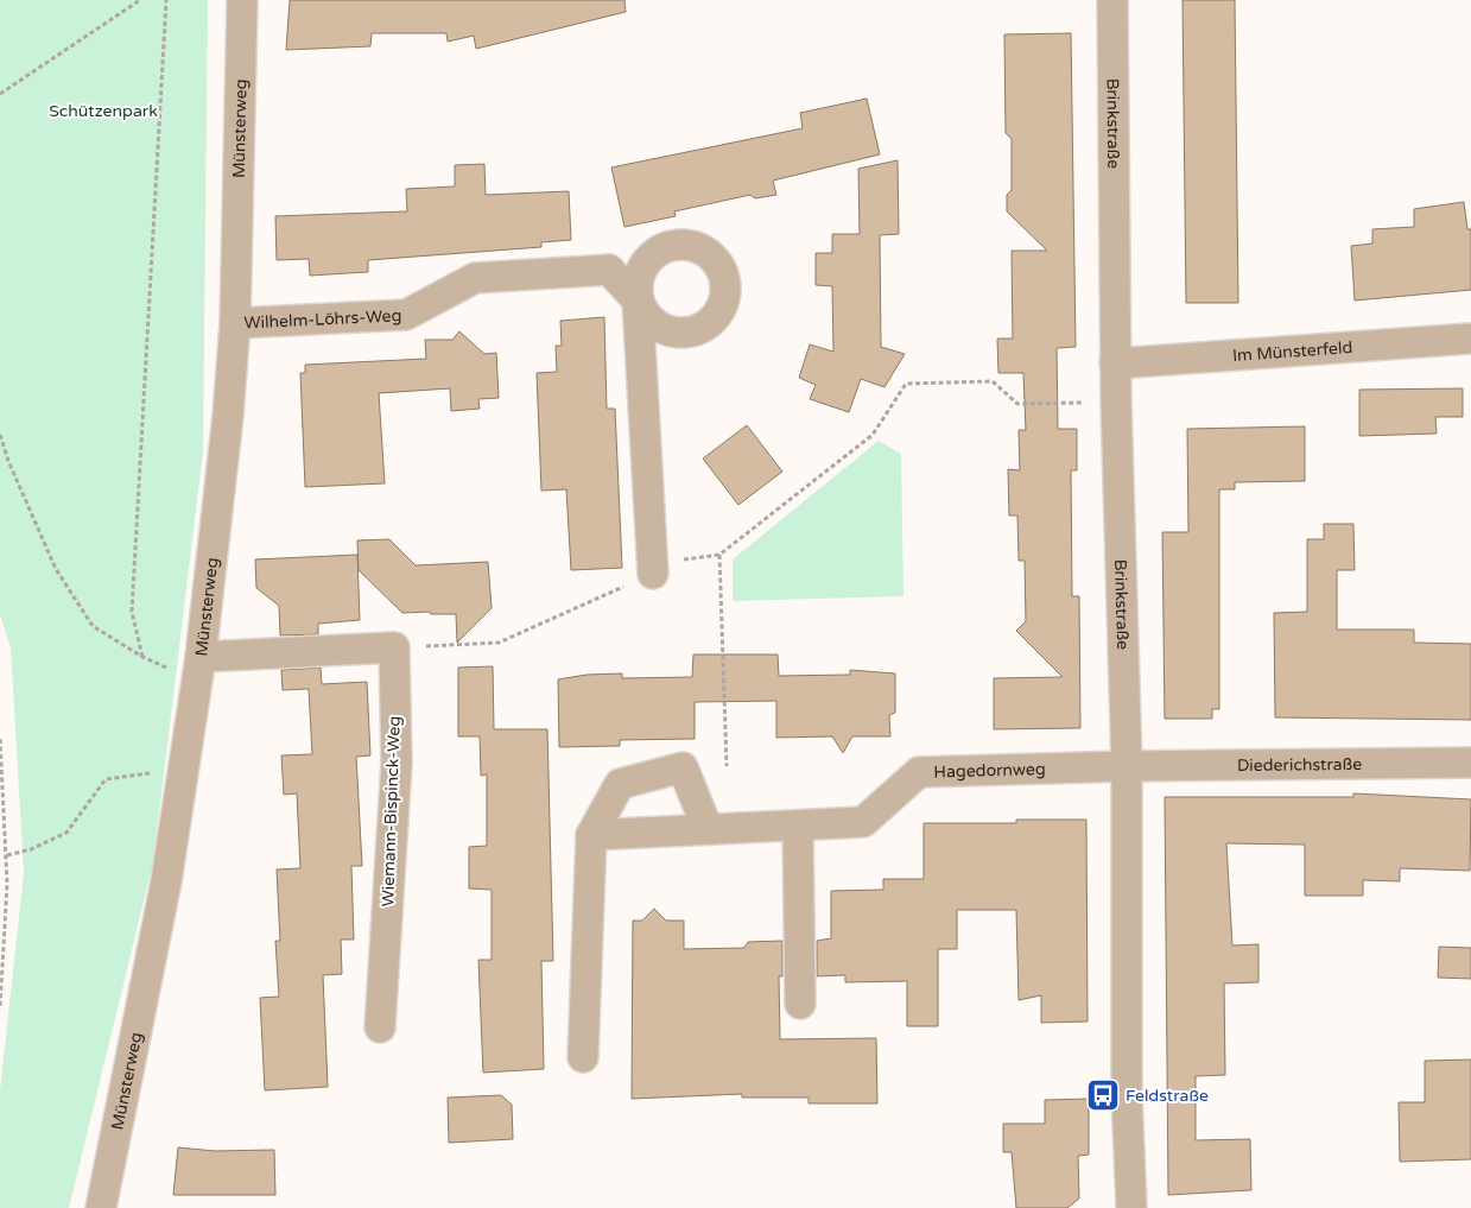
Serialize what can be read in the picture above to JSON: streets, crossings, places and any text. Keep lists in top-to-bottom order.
{
  "streets": {
    "street": [
      "Brinkstraße",
      "Münsterweg",
      "Wilhelm-Löhrs-Weg",
      "Im Münsterfeld",
      "Diederichstraße",
      "Hagedornweg",
      "Wiemann-Bispinck-Weg"
    ]
  },
  "crossings": [
    ["Brinkstraße", "Im Münsterfeld"],
    ["Brinkstraße", "Diederichstraße"],
    ["Brinkstraße", "Hagedornweg"],
    ["Münsterweg", "Wilhelm-Löhrs-Weg"],
    ["Diederichstraße", "Hagedornweg"]
  ],
  "parks": ["Schützenpark"],
  "places": {
    "bus stop": ["Feldstraße"]
  }
}
